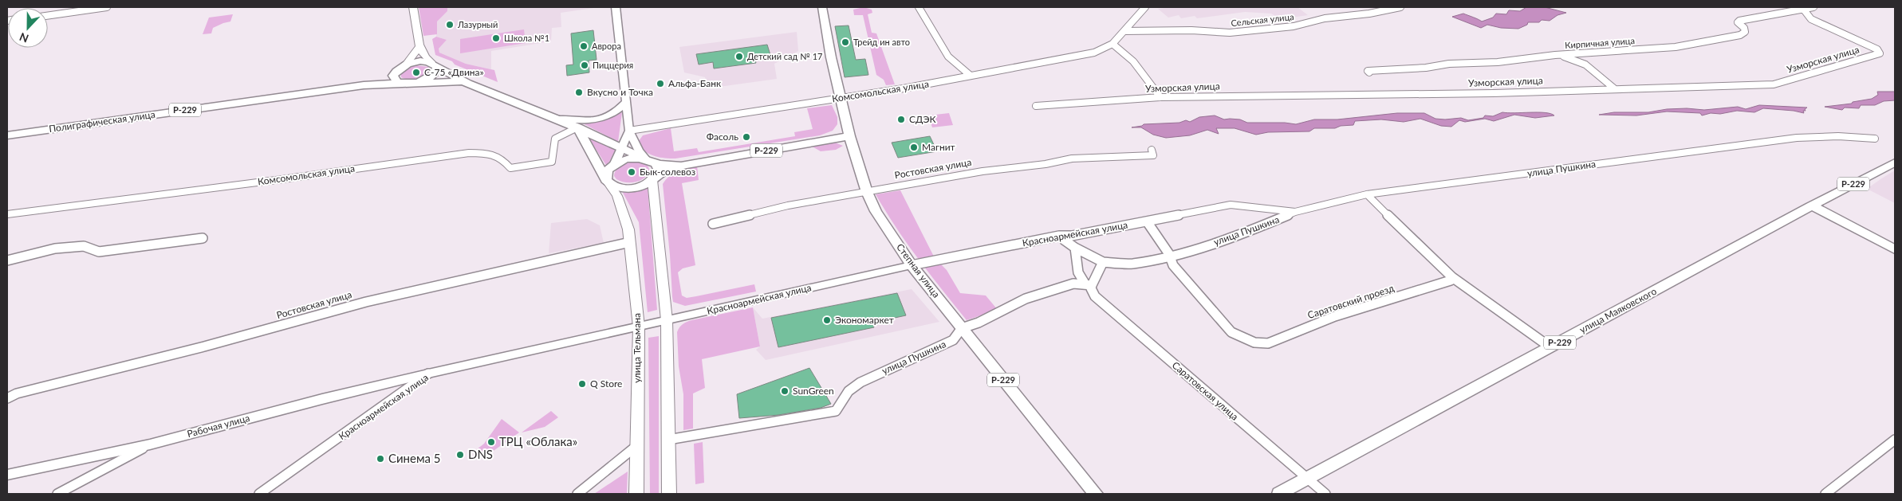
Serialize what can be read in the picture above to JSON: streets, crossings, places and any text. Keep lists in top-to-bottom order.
{
  "streets": {
    "main road": [
      "Р-229",
      "Полиграфическая улица",
      "Степная улица",
      "улица Маяковского",
      "улица Тельмана"
    ],
    "street": [
      "Сельская улица",
      "Кирпичная улица",
      "Узморская улица",
      "Комсомольская улица",
      "Ростовская улица",
      "улица Пушкина",
      "Красноармейская улица",
      "Саратовский проезд",
      "Саратовская улица",
      "Рабочая улица"
    ]
  },
  "crossings": [
    ["Сельская улица", "Комсомольская улица"],
    ["Кирпичная улица", "Узморская улица"],
    ["Комсомольская улица", "Полиграфическая улица"],
    ["Комсомольская улица", "Степная улица"],
    ["Р-229", "Полиграфическая улица"],
    ["Р-229", "Степная улица"],
    ["Р-229", "улица Тельмана"],
    ["Ростовская улица", "Степная улица"],
    ["Ростовская улица", "улица Тельмана"],
    ["улица Пушкина", "Красноармейская улица"],
    ["улица Пушкина", "Степная улица"],
    ["улица Пушкина", "Саратовский проезд"],
    ["улица Пушкина", "Саратовская улица"],
    ["Красноармейская улица", "Степная улица"],
    ["Красноармейская улица", "Саратовский проезд"],
    ["Красноармейская улица", "улица Тельмана"],
    ["Красноармейская улица", "Рабочая улица"],
    ["улица Маяковского", "Саратовская улица"]
  ],
  "places": [
    "Лазурный",
    "Школа №1",
    "Трейд ин авто",
    "Аврора",
    "Детский сад № 17",
    "Пиццерия",
    "С-75 «Двина»",
    "Альфа-Банк",
    "Вкусно и Точка",
    "СДЭК",
    "Фасоль",
    "Магнит",
    "Бык-солевоз",
    "Экономаркет",
    "Q Store",
    "SunGreen",
    "ТРЦ «Облака»",
    "DNS",
    "Синема 5"
  ],
  "north": "bottom"
}
